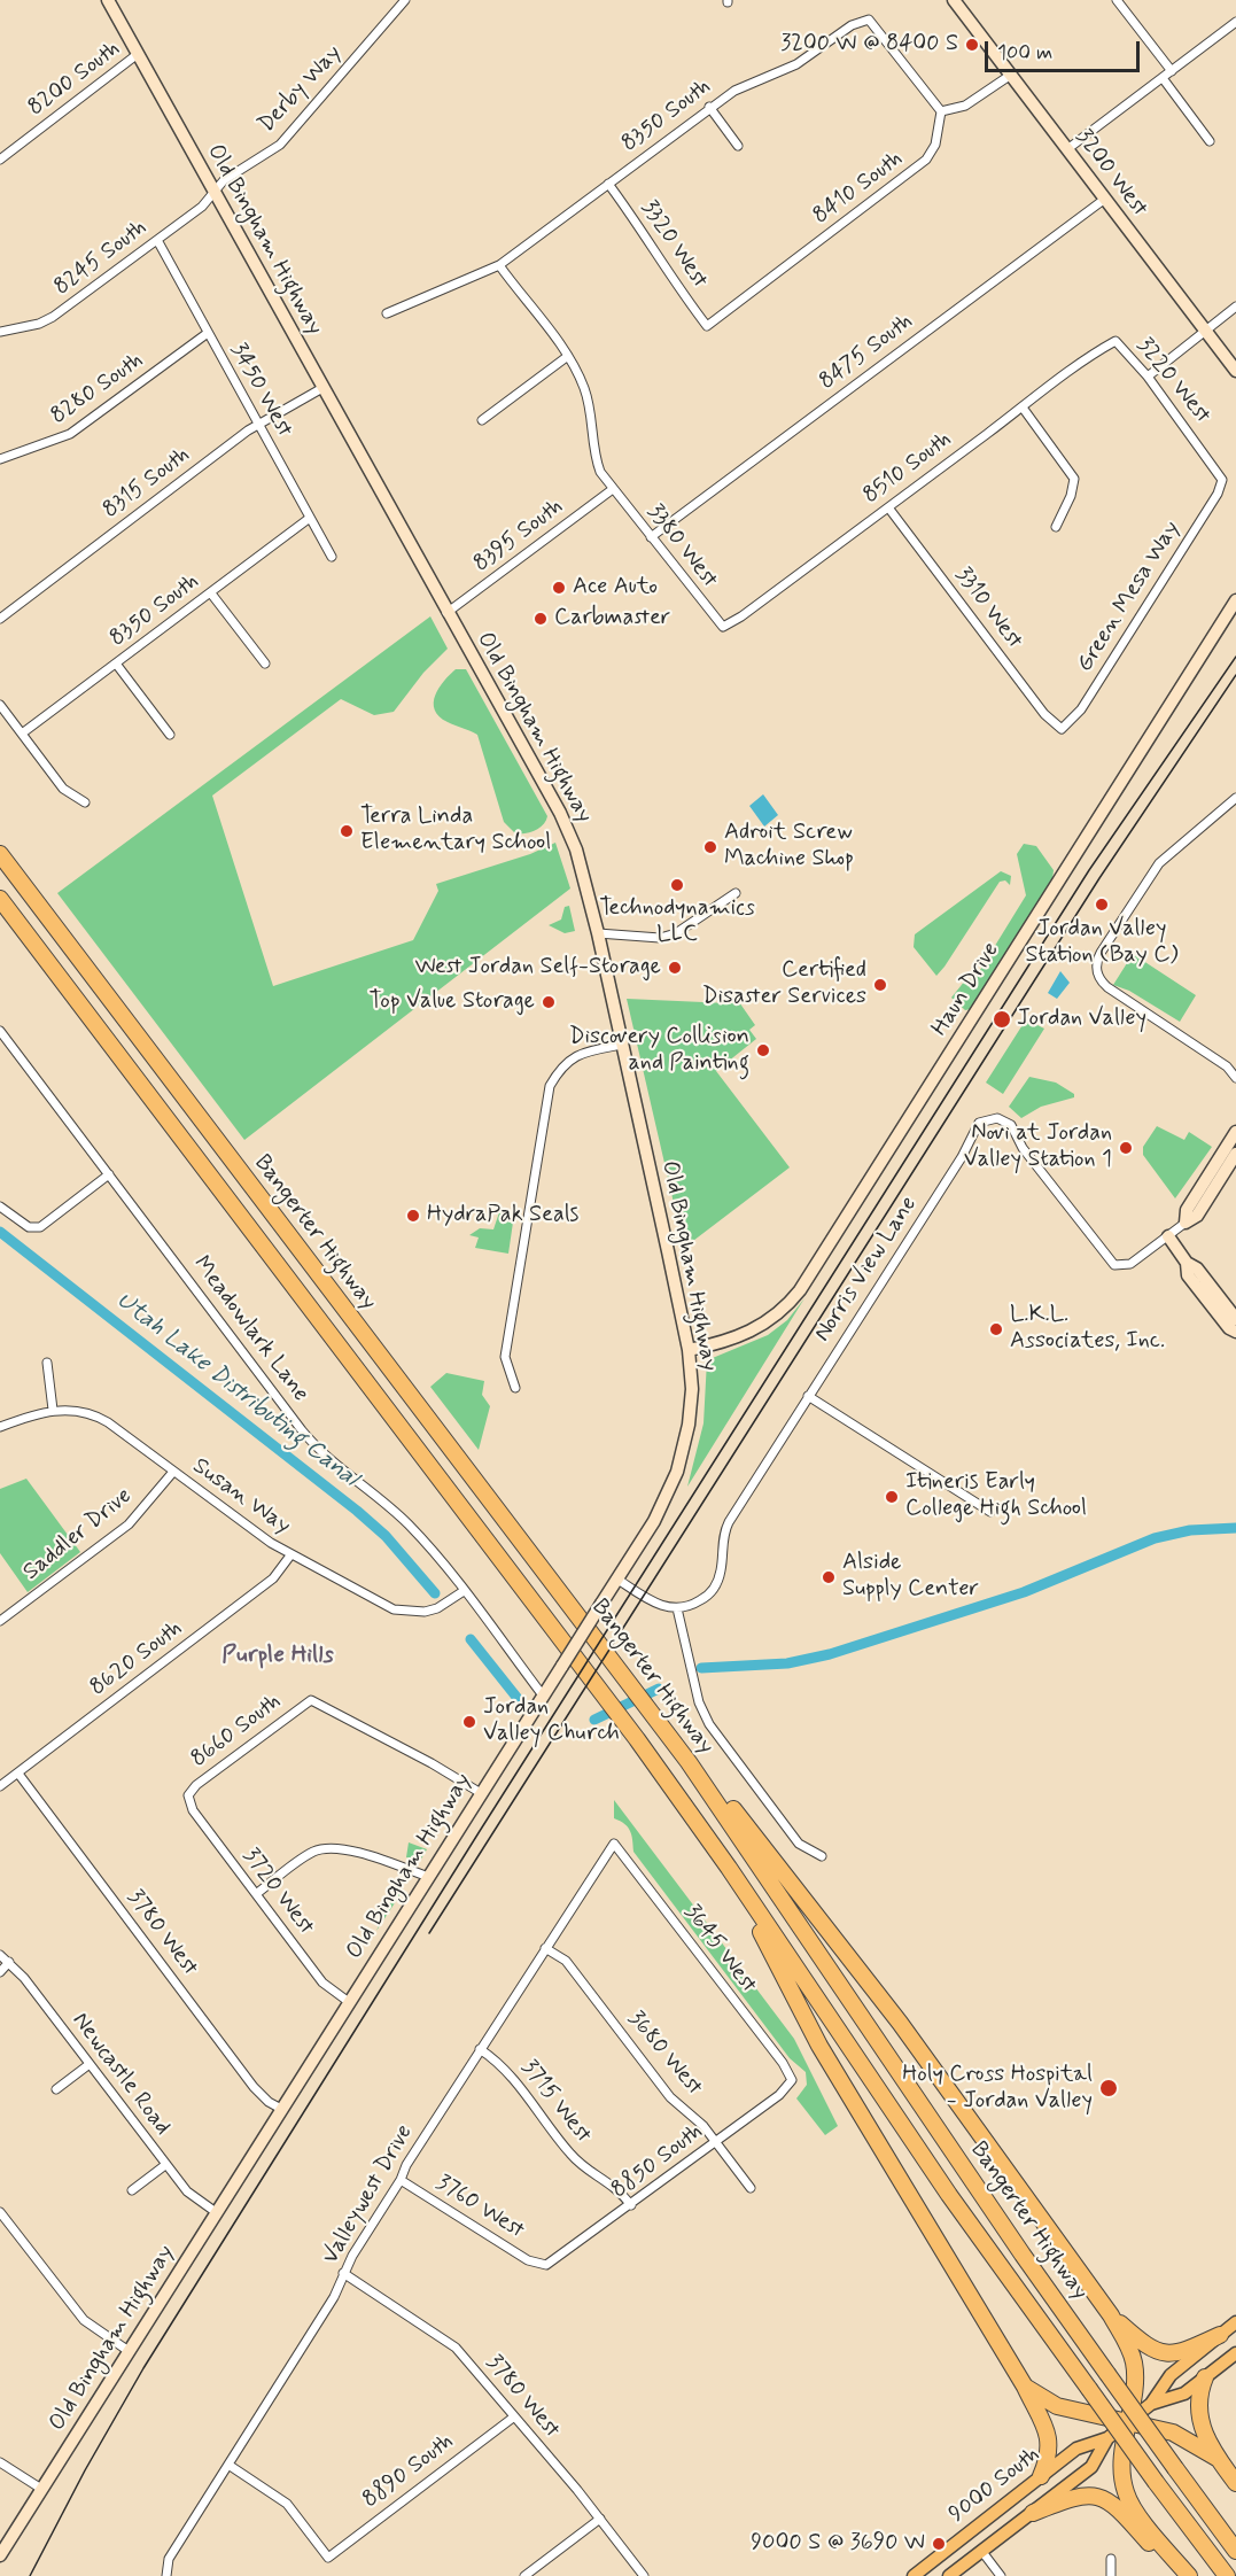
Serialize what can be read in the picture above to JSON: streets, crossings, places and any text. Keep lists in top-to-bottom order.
{
  "streets": {
    "highway": ["Bangerter Highway"],
    "main road": ["9000 South"],
    "street": [
      "8200 South",
      "Derby Way",
      "8350 South",
      "3200 West",
      "8410 South",
      "Old Bingham Highway",
      "3320 West",
      "8245 South",
      "8475 South",
      "3220 West",
      "8280 South",
      "3450 West",
      "8510 South",
      "8315 South",
      "8395 South",
      "3380 West",
      "Green Mesa Way",
      "3310 West",
      "Haun Drive",
      "Norris View Lane",
      "Meadowlark Lane",
      "Susan Way",
      "Saddler Drive",
      "8620 South",
      "8660 South",
      "3720 West",
      "3780 West",
      "3645 West",
      "3680 West",
      "Newcastle Road",
      "3715 West",
      "8850 South",
      "Valleywest Drive",
      "3760 West",
      "8890 South"
    ]
  },
  "crossings": [
    ["8200 South", "Old Bingham Highway"],
    ["Derby Way", "Old Bingham Highway"],
    ["Derby Way", "8245 South"],
    ["8350 South", "8410 South"],
    ["8350 South", "3320 West"],
    ["8350 South", "3450 West"],
    ["8350 South", "3380 West"],
    ["3200 West", "8475 South"],
    ["8410 South", "3320 West"],
    ["Old Bingham Highway", "8245 South"],
    ["Old Bingham Highway", "8315 South"],
    ["Old Bingham Highway", "8395 South"],
    ["Old Bingham Highway", "Haun Drive"],
    ["Old Bingham Highway", "Meadowlark Lane"],
    ["Old Bingham Highway", "8660 South"],
    ["Old Bingham Highway", "3720 West"],
    ["Old Bingham Highway", "3780 West"],
    ["Old Bingham Highway", "Newcastle Road"],
    ["8245 South", "3450 West"],
    ["8475 South", "3380 West"],
    ["3220 West", "8510 South"],
    ["3220 West", "Green Mesa Way"],
    ["8280 South", "3450 West"],
    ["3450 West", "8315 South"],
    ["8510 South", "3380 West"],
    ["8510 South", "3310 West"],
    ["8395 South", "3380 West"],
    ["Green Mesa Way", "3310 West"],
    ["Meadowlark Lane", "Susan Way"],
    ["Susan Way", "Saddler Drive"],
    ["Susan Way", "8620 South"],
    ["8620 South", "3780 West"],
    ["8660 South", "3720 West"],
    ["3780 West", "Valleywest Drive"],
    ["3780 West", "8890 South"],
    ["3645 West", "8850 South"],
    ["3645 West", "Valleywest Drive"],
    ["3680 West", "8850 South"],
    ["3680 West", "Valleywest Drive"],
    ["3715 West", "8850 South"],
    ["3715 West", "Valleywest Drive"],
    ["8850 South", "3760 West"],
    ["Valleywest Drive", "3760 West"],
    ["Valleywest Drive", "8890 South"]
  ],
  "districts": ["Purple Hills"],
  "water": ["Utah Lake Distributing Canal"],
  "places": [
    "3200 W @ 8400 S",
    "Ace Auto",
    "Carbmaster",
    "Terra Linda Elementary School",
    "Adroit Screw Machine Shop",
    "Technodynamics LLC",
    "Jordan Valley Station (Bay C)",
    "West Jordan Self-Storage",
    "Certified Disaster Services",
    "Top Value Storage",
    "Jordan Valley",
    "Discovery Collision and Painting",
    "Novi at Jordan Valley Station 1",
    "HydraPak Seals",
    "L.K.L. Associates, Inc.",
    "Itineris Early College High School",
    "Alside Supply Center",
    "Jordan Valley Church",
    "Holy Cross Hospital - Jordan Valley",
    "9000 S @ 3690 W"
  ],
  "scale_bar": "100 m"
}
